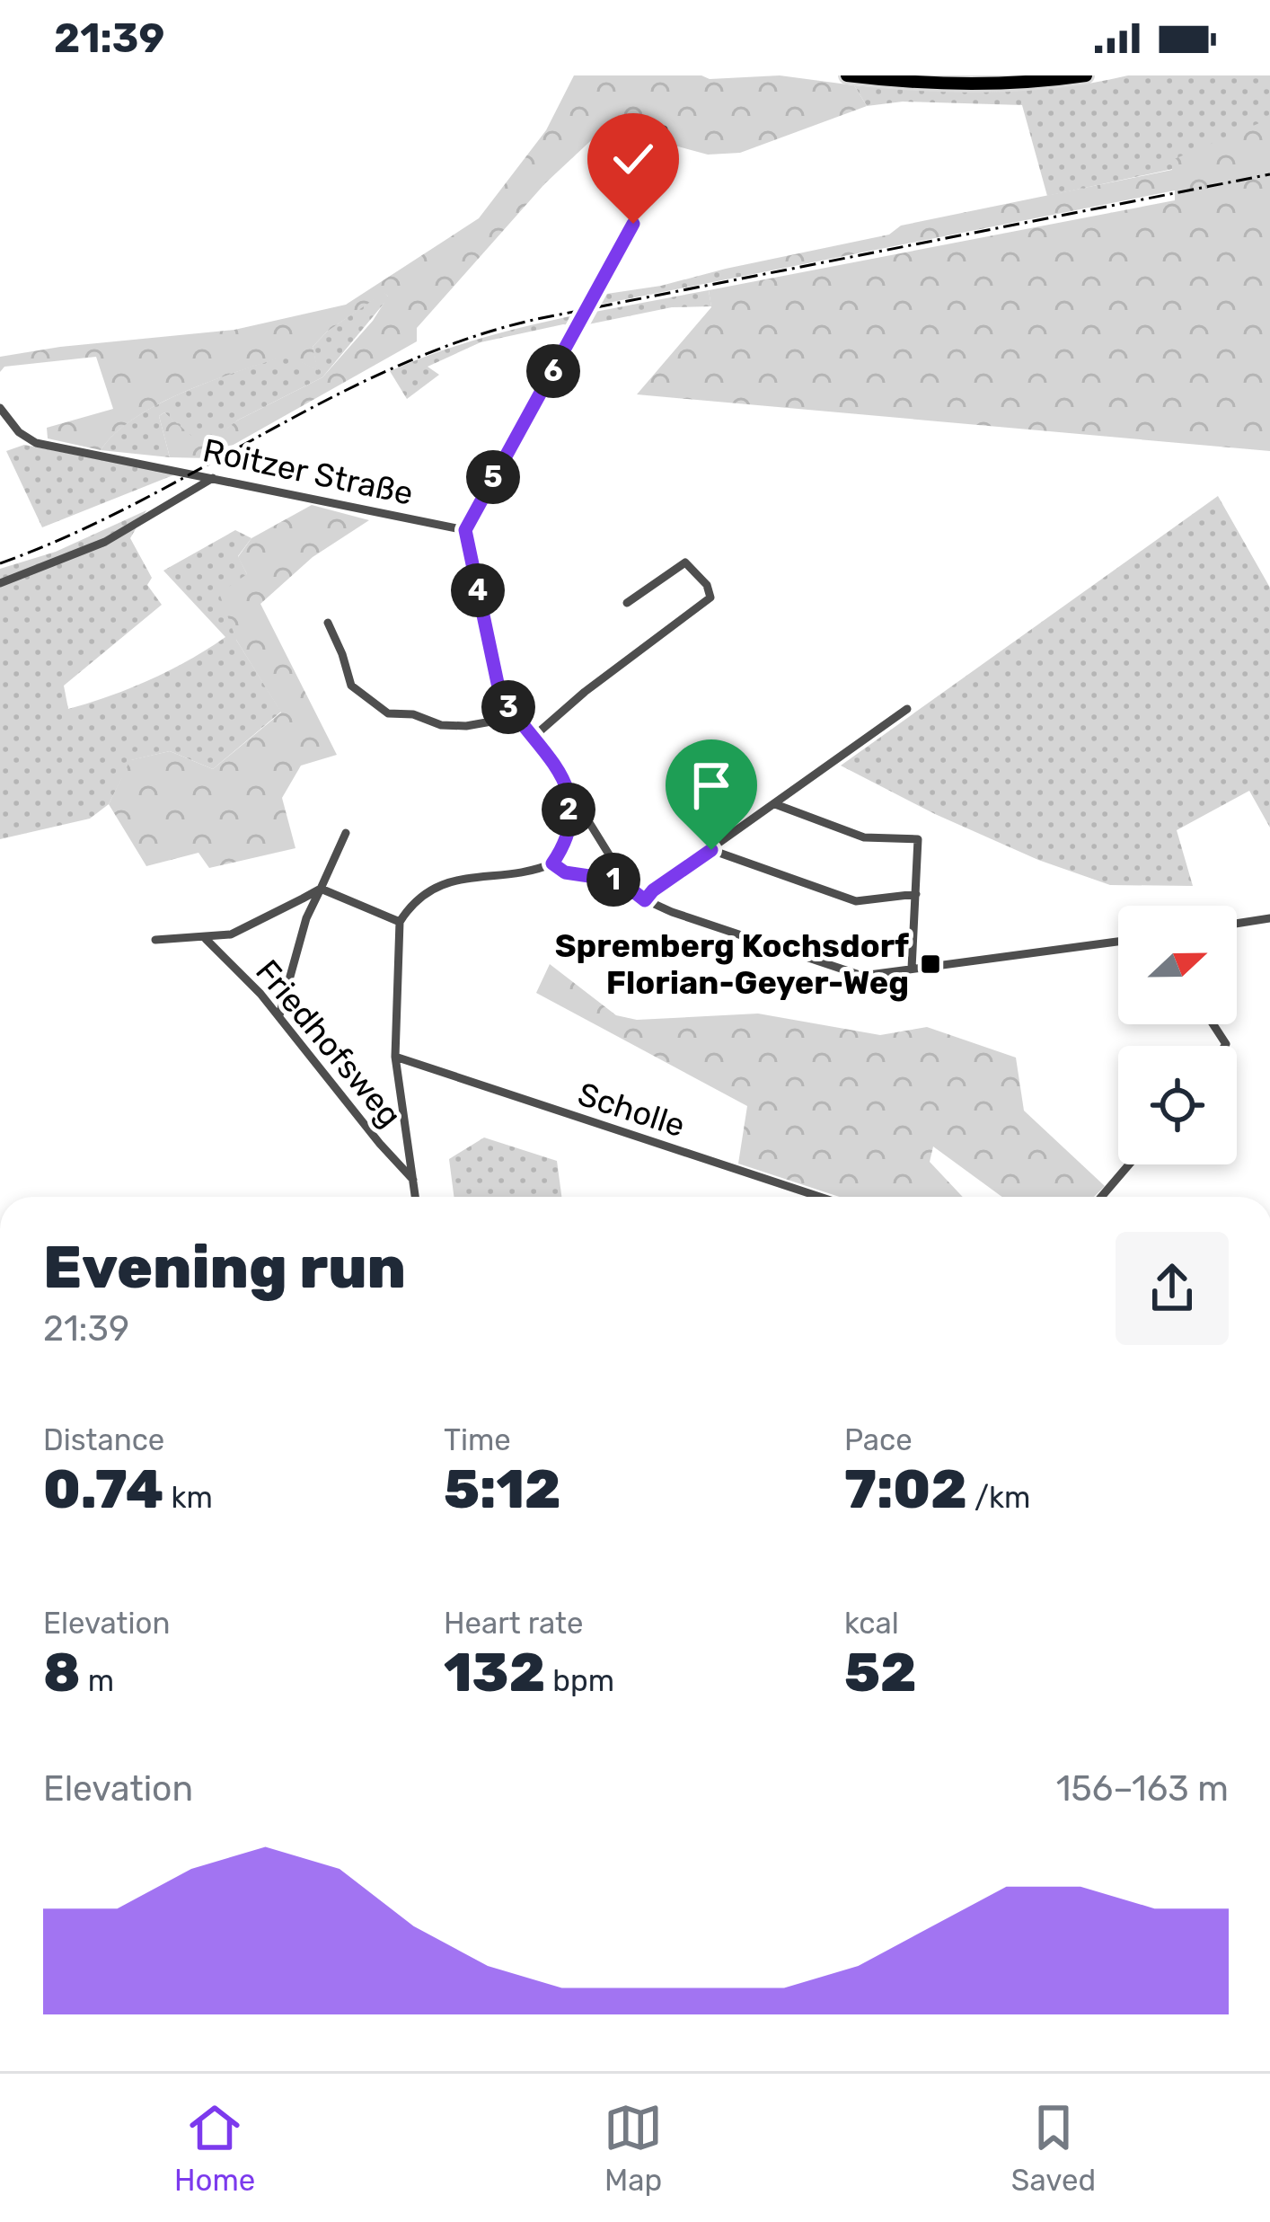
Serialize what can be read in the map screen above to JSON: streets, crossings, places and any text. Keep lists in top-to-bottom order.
{
  "streets": {
    "street": ["Roitzer Straße", "Friedhofsweg", "Scholle"]
  },
  "places": {
    "transit": ["Spremberg Kochsdorf Florian-Geyer-Weg"]
  },
  "north": "right",
  "page": {
    "status": "21:39",
    "pins": [
      "6",
      "5",
      "4",
      "3",
      "2",
      "1"
    ],
    "heading": ["Evening run", "21:39"],
    "stats": [
      ["Distance", "0.74 km"],
      ["Time", "5:12"],
      ["Pace", "7:02 /km"],
      ["Elevation", "8 m"],
      ["Heart rate", "132 bpm"],
      ["kcal", "52"]
    ],
    "chart": ["Elevation", "156–163 m"],
    "tabs": ["Home", "Map", "Saved"]
  }
}
